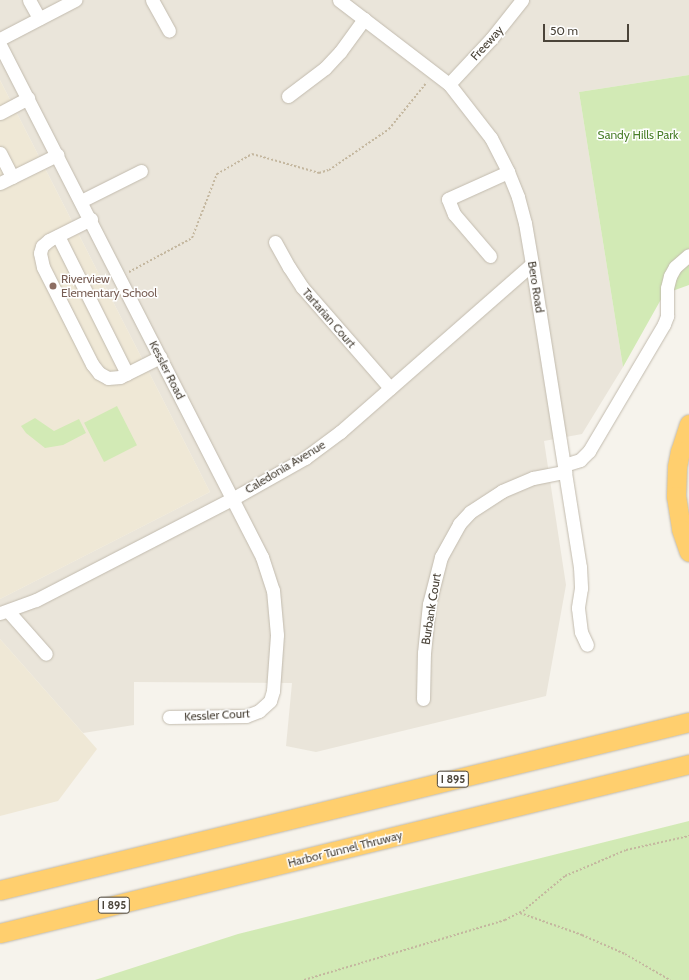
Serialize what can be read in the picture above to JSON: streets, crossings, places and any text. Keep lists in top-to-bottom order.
{
  "streets": {
    "highway": ["I 895", "Harbor Tunnel Thruway"],
    "street": [
      "Freeway",
      "Bero Road",
      "Tartarian Court",
      "Kessler Road",
      "Caledonia Avenue",
      "Burbank Court",
      "Kessler Court"
    ]
  },
  "crossings": [
    ["Freeway", "Bero Road"],
    ["Bero Road", "Caledonia Avenue"],
    ["Bero Road", "Burbank Court"],
    ["Tartarian Court", "Caledonia Avenue"],
    ["Kessler Road", "Caledonia Avenue"],
    ["Kessler Road", "Kessler Court"]
  ],
  "parks": ["Sandy Hills Park"],
  "places": ["Riverview Elementary School"],
  "scale_bar": "50 m"
}
